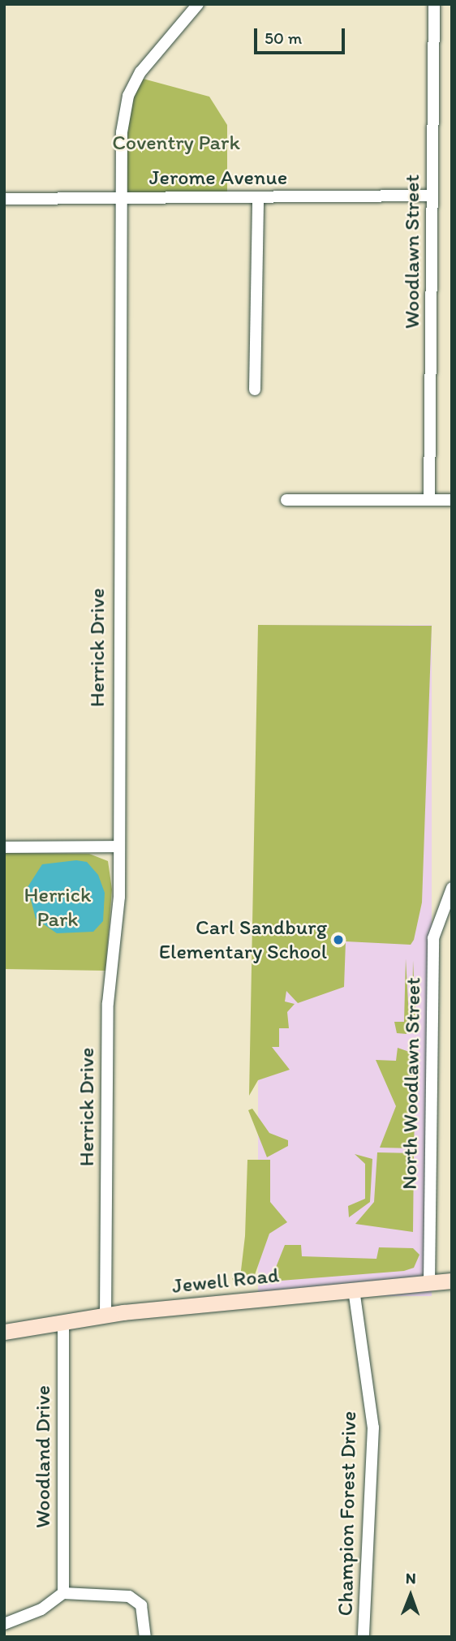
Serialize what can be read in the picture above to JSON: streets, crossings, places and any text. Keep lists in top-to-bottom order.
{
  "streets": {
    "street": [
      "Jerome Avenue",
      "Woodlawn Street",
      "Herrick Drive",
      "North Woodlawn Street",
      "Jewell Road",
      "Woodland Drive",
      "Champion Forest Drive"
    ]
  },
  "crossings": [
    ["Jerome Avenue", "Woodlawn Street"],
    ["Jerome Avenue", "Herrick Drive"],
    ["Herrick Drive", "Jewell Road"],
    ["North Woodlawn Street", "Jewell Road"],
    ["Jewell Road", "Woodland Drive"],
    ["Jewell Road", "Champion Forest Drive"]
  ],
  "parks": ["Coventry Park", "Herrick Park"],
  "places": ["Carl Sandburg Elementary School"],
  "scale_bar": "50 m",
  "north": "top"
}
